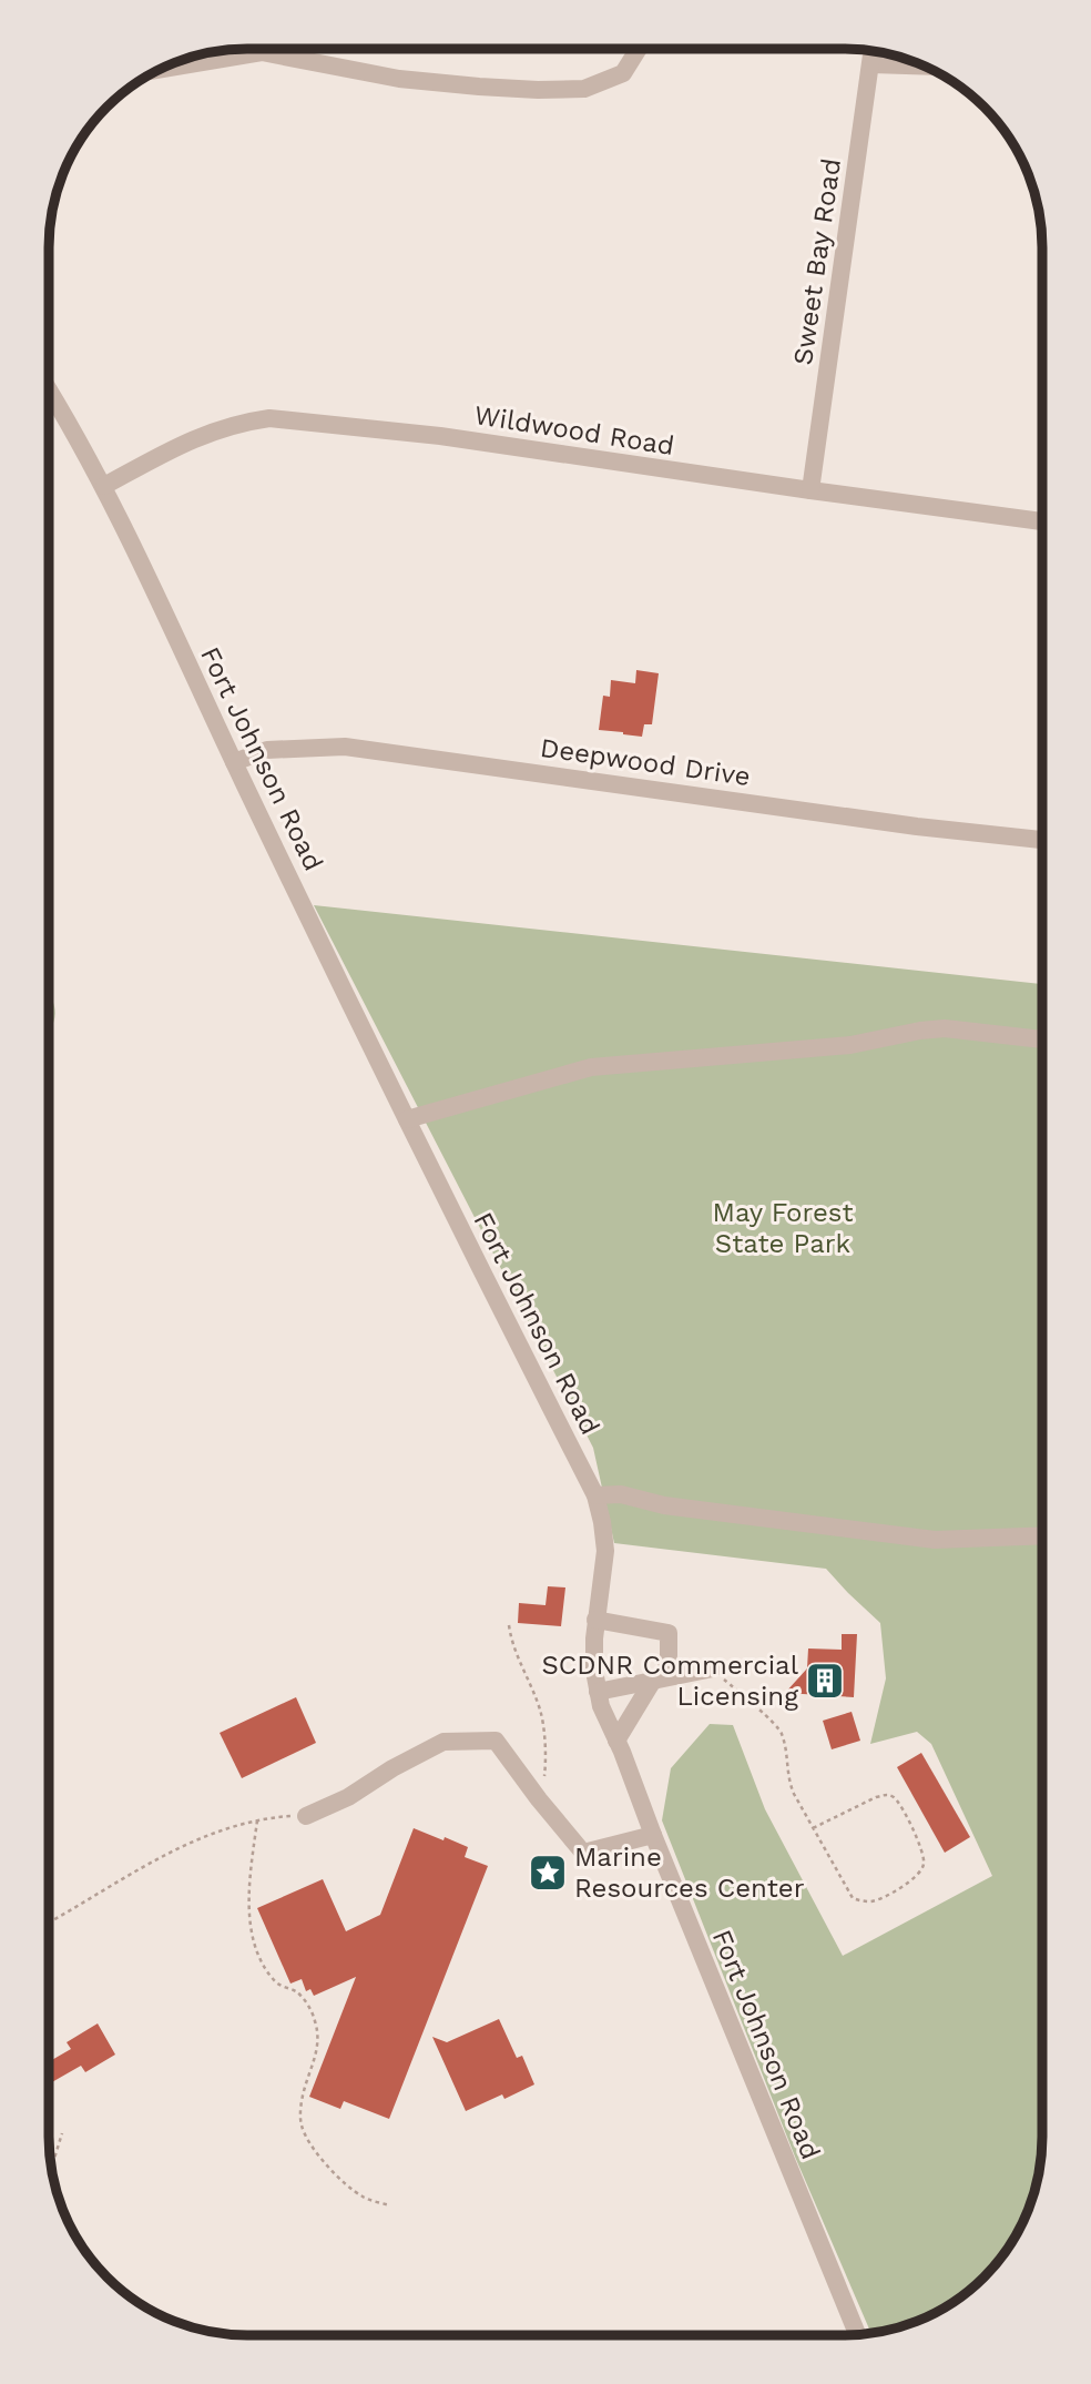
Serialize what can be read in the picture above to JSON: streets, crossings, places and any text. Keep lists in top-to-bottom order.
{
  "streets": {
    "street": [
      "Sweet Bay Road",
      "Wildwood Road",
      "Fort Johnson Road",
      "Deepwood Drive"
    ]
  },
  "crossings": [
    ["Sweet Bay Road", "Wildwood Road"],
    ["Wildwood Road", "Fort Johnson Road"],
    ["Fort Johnson Road", "Deepwood Drive"]
  ],
  "parks": ["May Forest State Park"],
  "places": {
    "building": ["SCDNR Commercial Licensing"],
    "place": ["Marine Resources Center"]
  }
}
